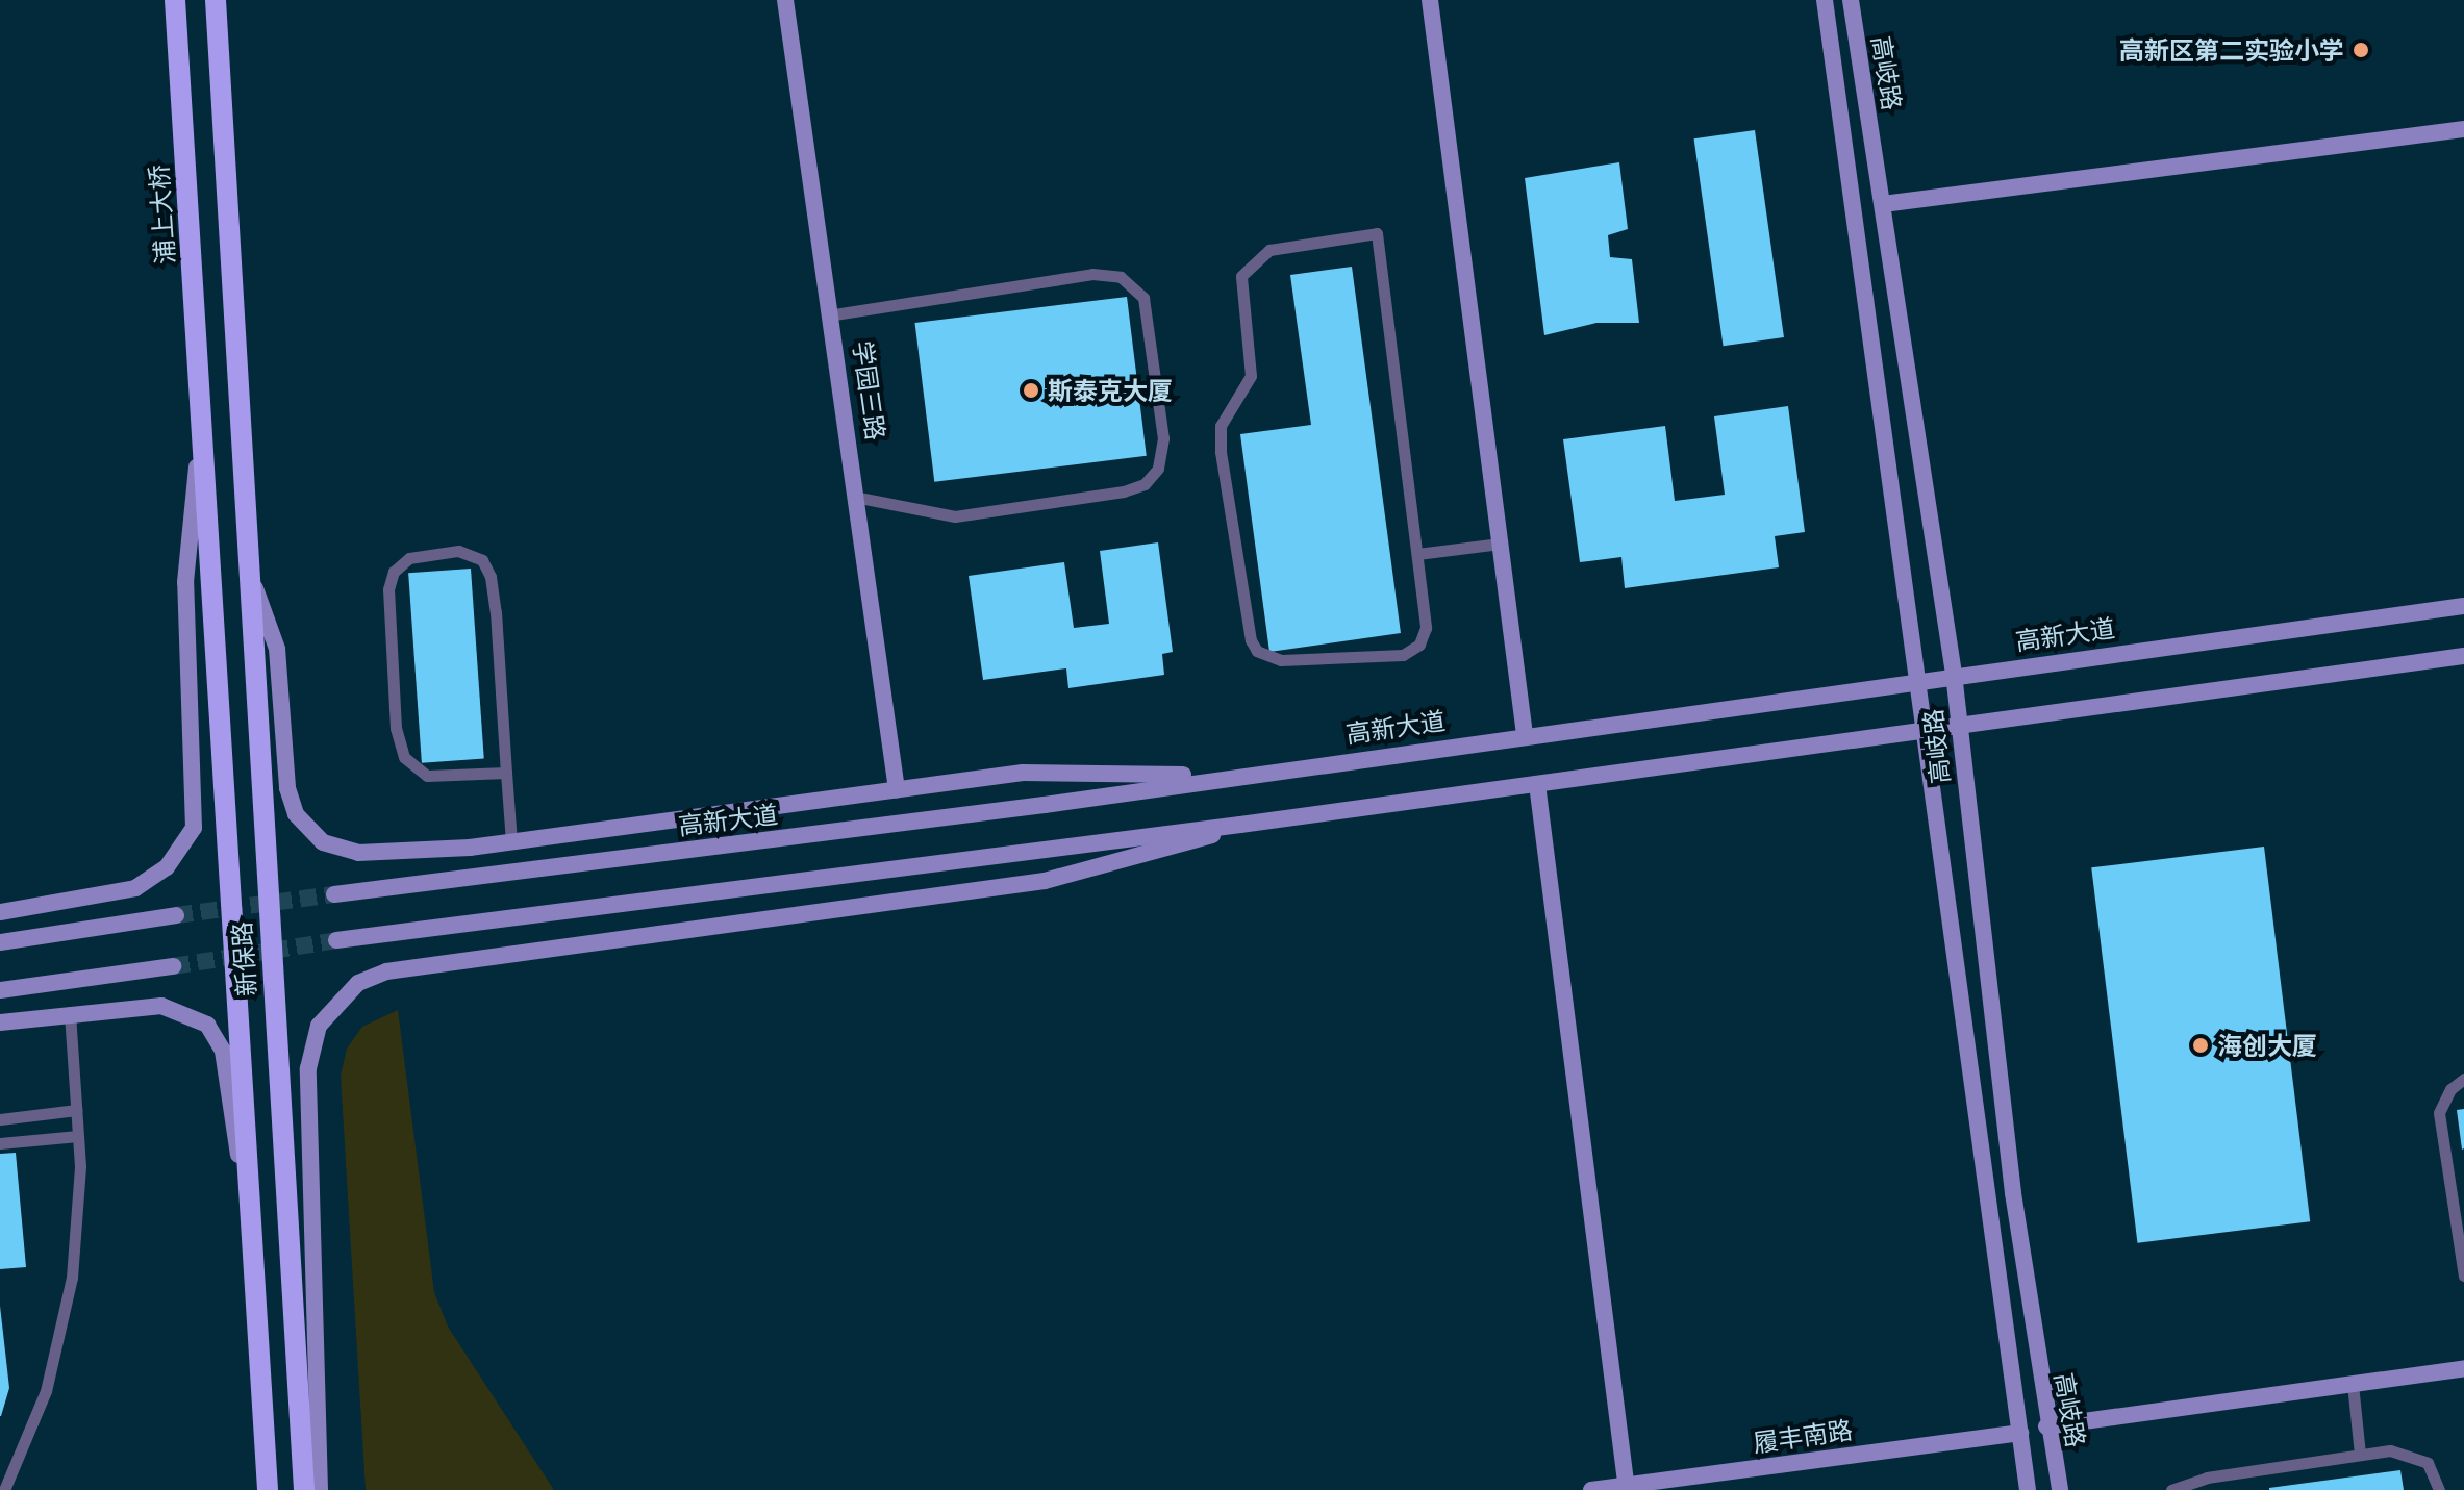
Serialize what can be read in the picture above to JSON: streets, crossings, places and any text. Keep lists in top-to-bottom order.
{
  "streets": {
    "main road": [
      "高岐路",
      "浦上大桥",
      "学园三路",
      "高新大道",
      "新保路",
      "履丰南路"
    ]
  },
  "crossings": [
    ["高岐路", "高新大道"],
    ["高岐路", "履丰南路"],
    ["浦上大桥", "新保路"]
  ],
  "places": ["高新区第二实验小学", "斯泰克大厦", "海创大厦"]
}
